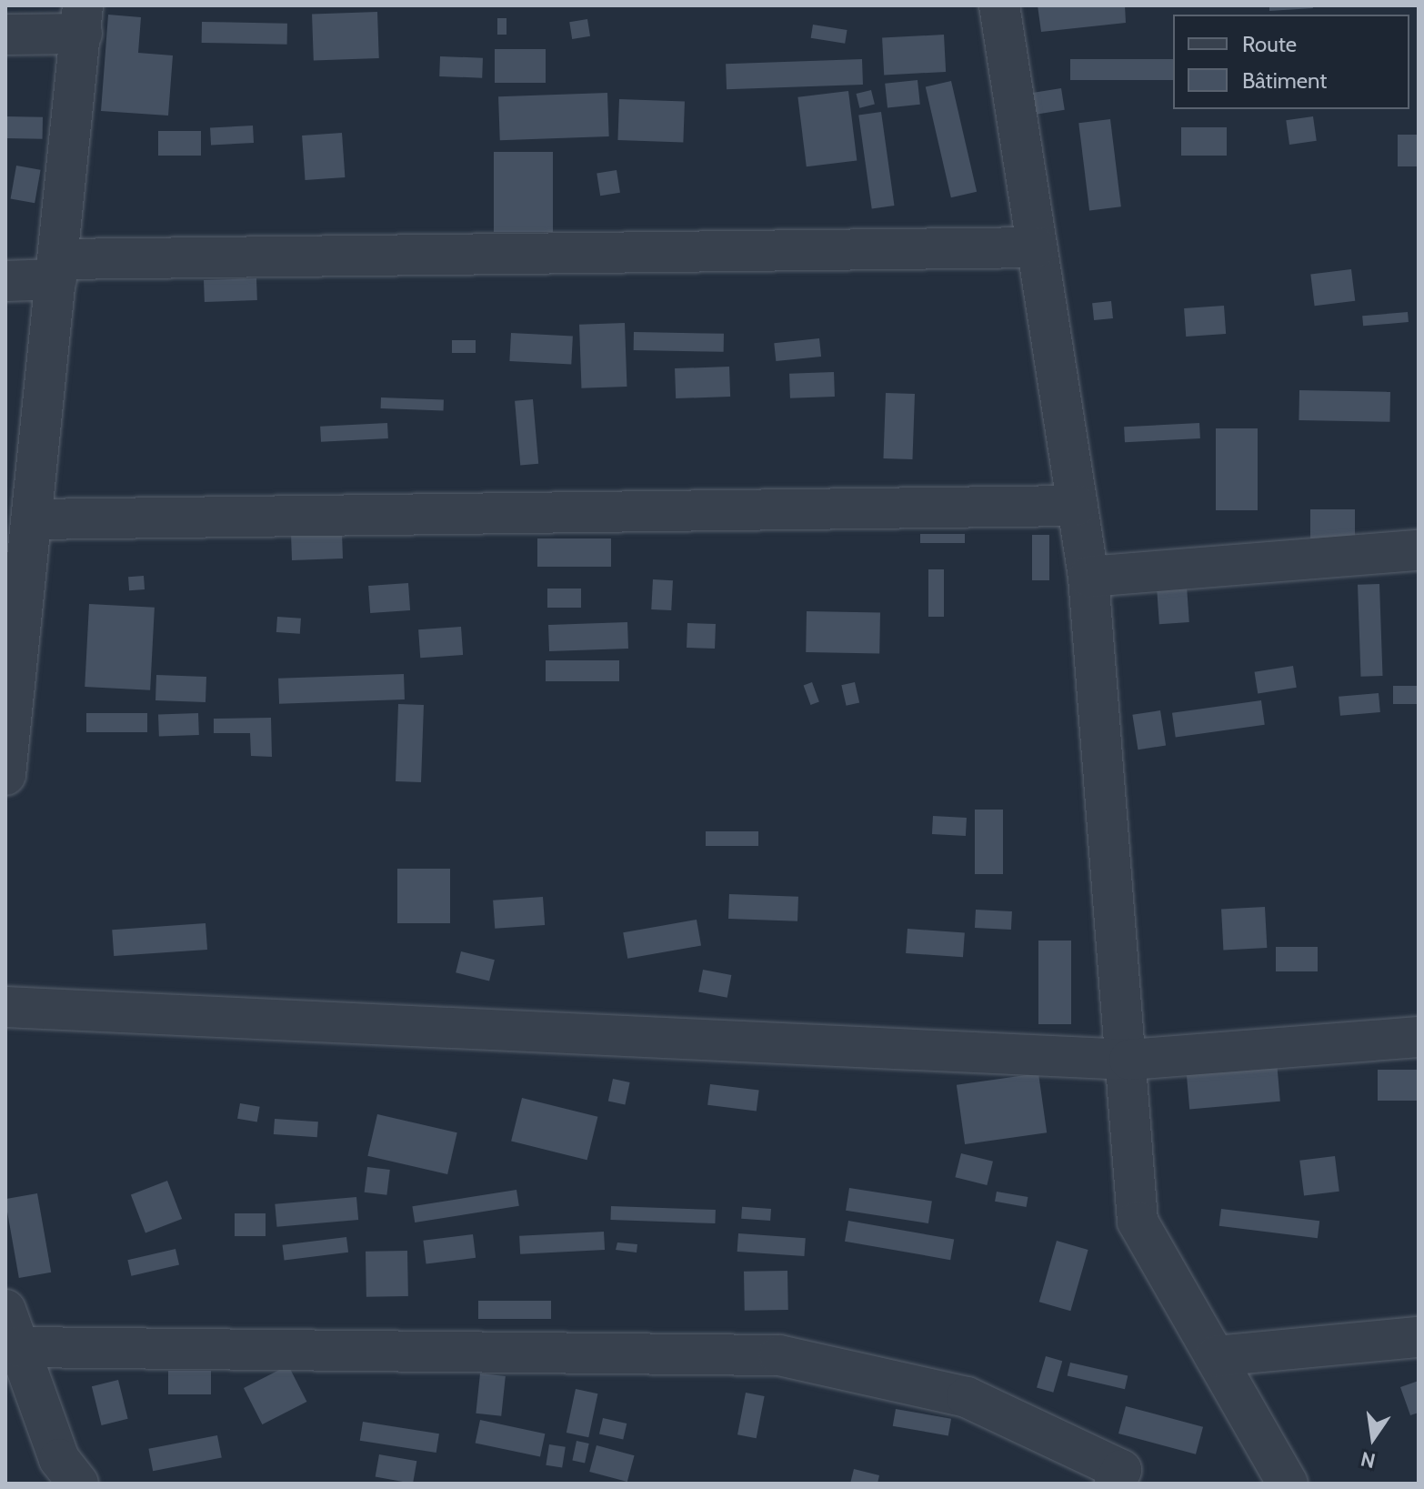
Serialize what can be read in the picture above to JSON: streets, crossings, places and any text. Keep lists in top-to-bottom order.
{
  "legend": ["Route", "Bâtiment"],
  "north": "bottom"
}
